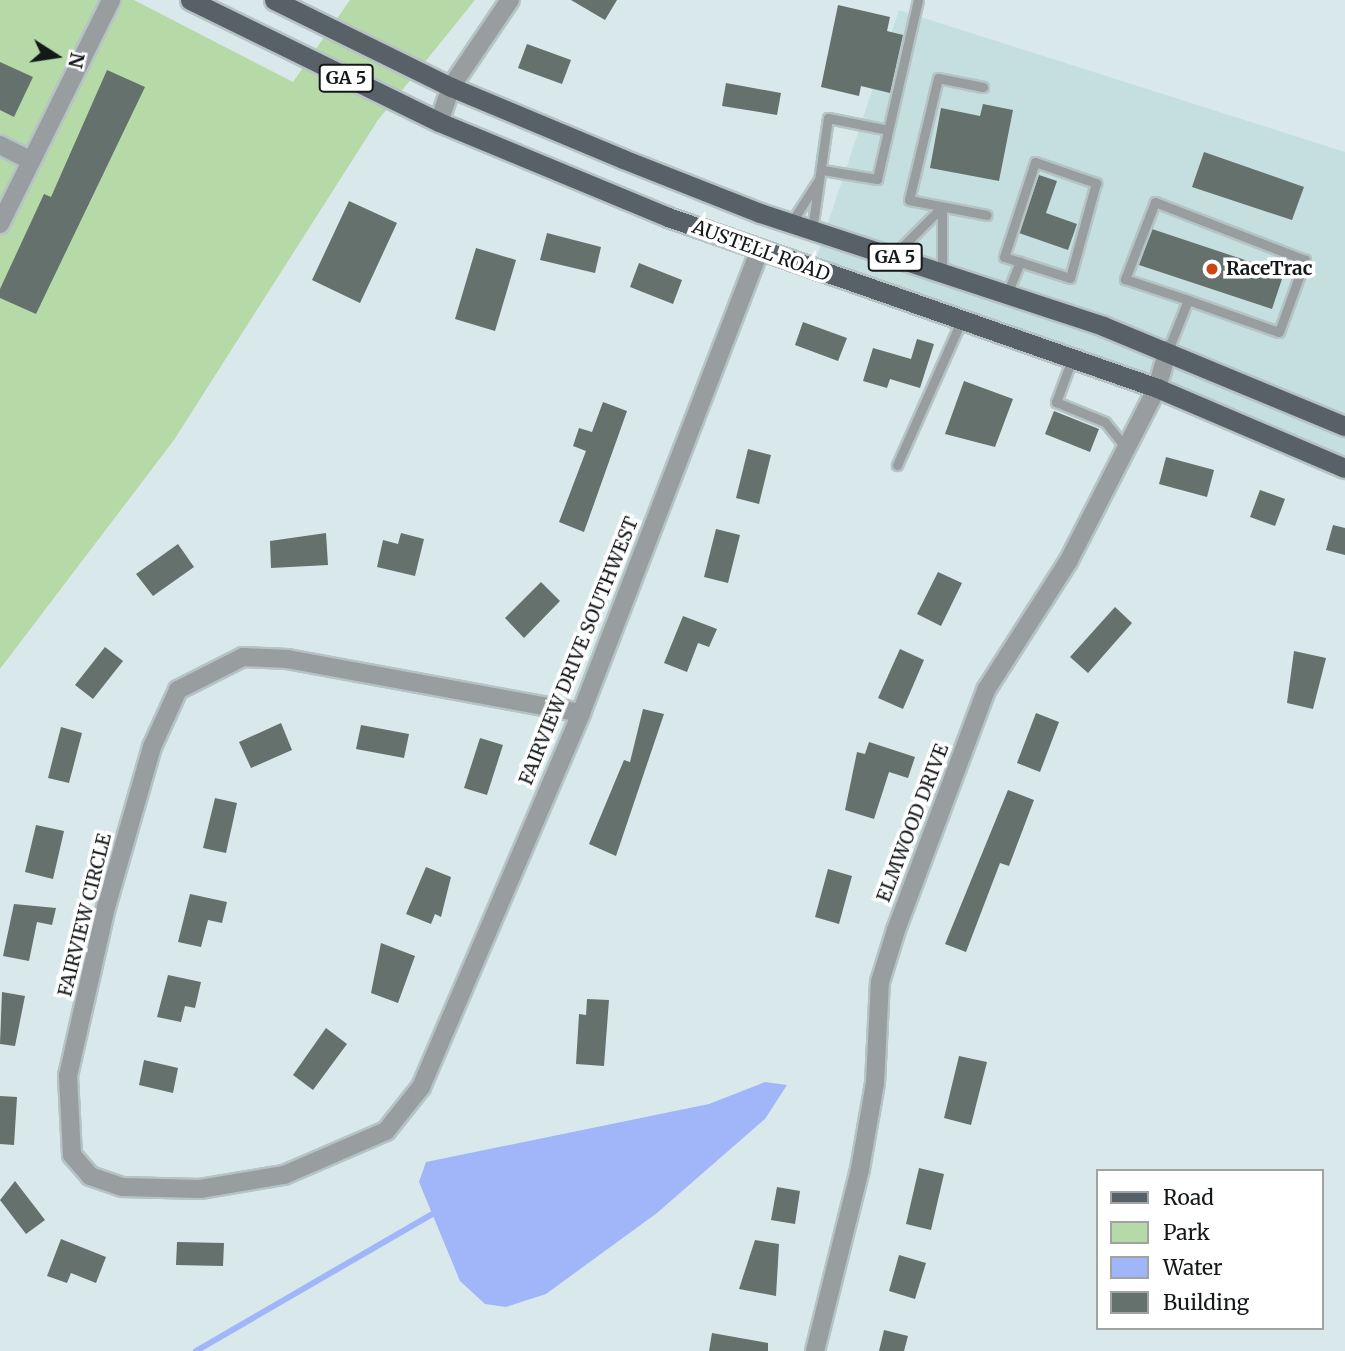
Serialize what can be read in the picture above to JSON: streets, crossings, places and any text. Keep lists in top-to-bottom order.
{
  "streets": {
    "main road": ["GA 5", "AUSTELL ROAD"],
    "street": ["FAIRVIEW DRIVE SOUTHWEST", "ELMWOOD DRIVE", "FAIRVIEW CIRCLE"]
  },
  "crossings": [
    ["AUSTELL ROAD", "FAIRVIEW DRIVE SOUTHWEST"],
    ["AUSTELL ROAD", "ELMWOOD DRIVE"],
    ["FAIRVIEW DRIVE SOUTHWEST", "FAIRVIEW CIRCLE"]
  ],
  "places": ["RaceTrac"],
  "legend": [
    "Road",
    "Park",
    "Water",
    "Building"
  ],
  "north": "right"
}
